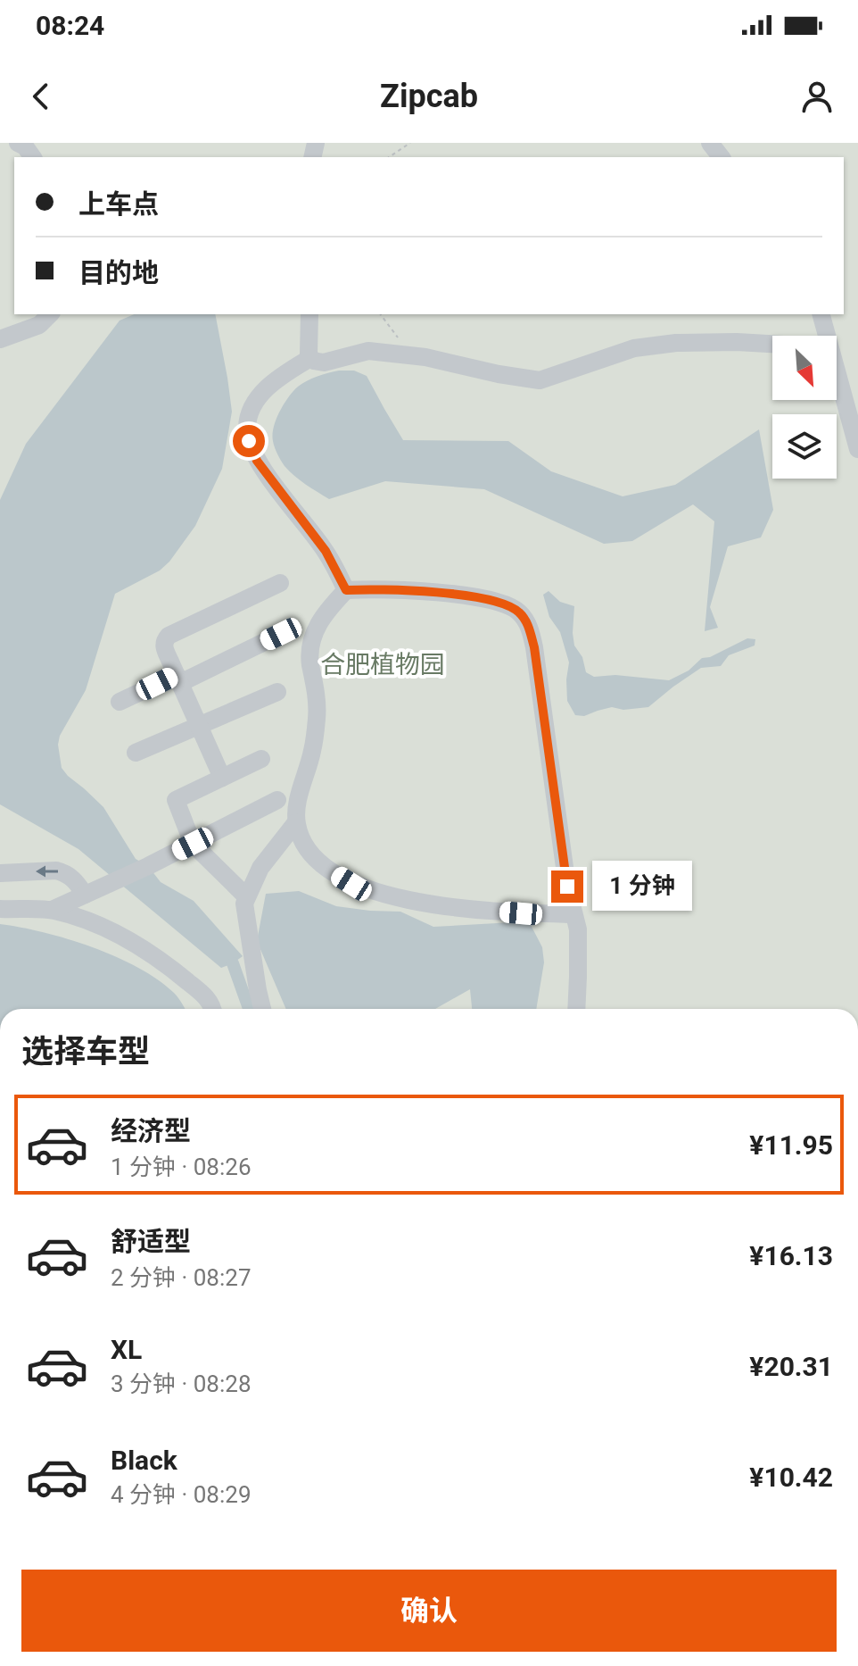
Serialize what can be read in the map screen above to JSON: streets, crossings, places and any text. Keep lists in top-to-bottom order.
{
  "parks": ["合肥植物园"],
  "north": "bottom right",
  "page": {
    "status": "08:24",
    "header": "Zipcab",
    "banner": ["上车点", "目的地"],
    "bubble": "1 分钟",
    "heading": "选择车型",
    "list": [
      {
        "name": "经济型",
        "note": "1 分钟 · 08:26",
        "value": "¥11.95"
      },
      {
        "name": "舒适型",
        "note": "2 分钟 · 08:27",
        "value": "¥16.13"
      },
      {
        "name": "XL",
        "note": "3 分钟 · 08:28",
        "value": "¥20.31"
      },
      {
        "name": "Black",
        "note": "4 分钟 · 08:29",
        "value": "¥10.42"
      }
    ],
    "buttons": "确认"
  }
}
